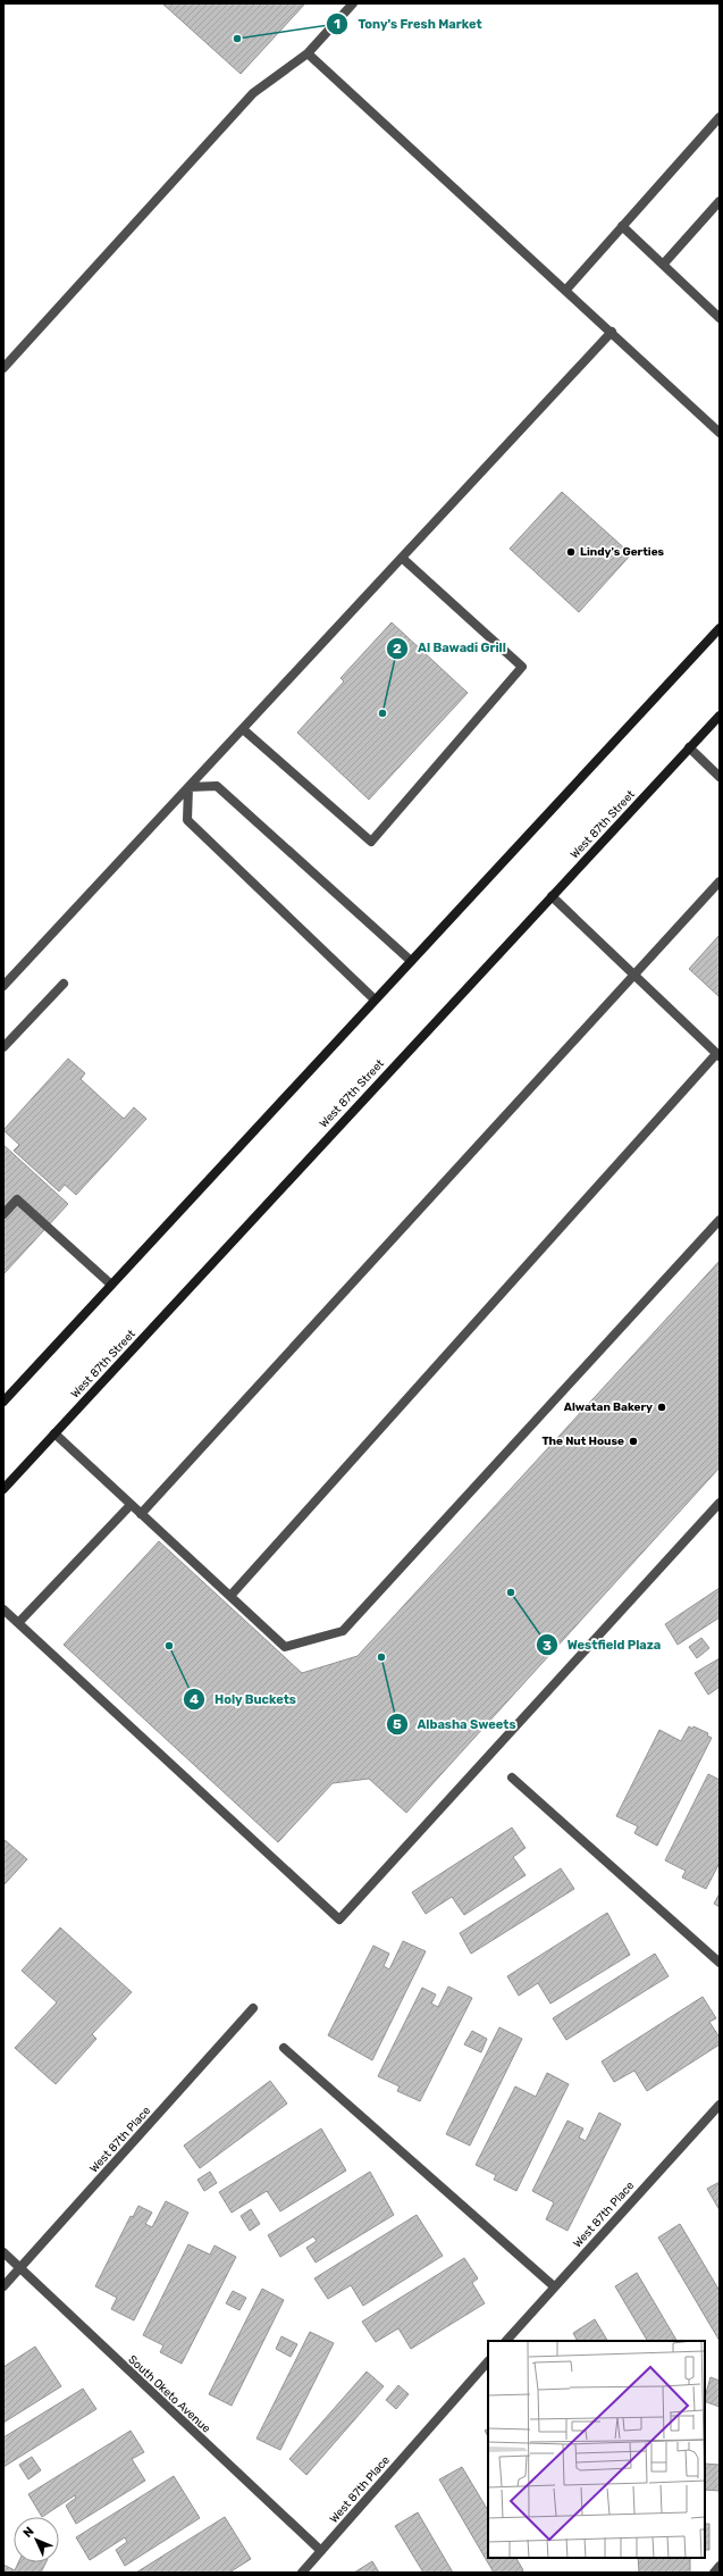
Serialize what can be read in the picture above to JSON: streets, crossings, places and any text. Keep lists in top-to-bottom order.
{
  "streets": {
    "main road": ["West 87th Street"],
    "street": ["West 87th Place", "South Oketo Avenue"]
  },
  "crossings": [
    ["West 87th Place", "South Oketo Avenue"]
  ],
  "places": [
    "Tony's Fresh Market",
    "Lindy's Gerties",
    "Al Bawadi Grill",
    "Alwatan Bakery",
    "The Nut House",
    "Westfield Plaza",
    "Holy Buckets",
    "Albasha Sweets"
  ],
  "north": "top left"
}
